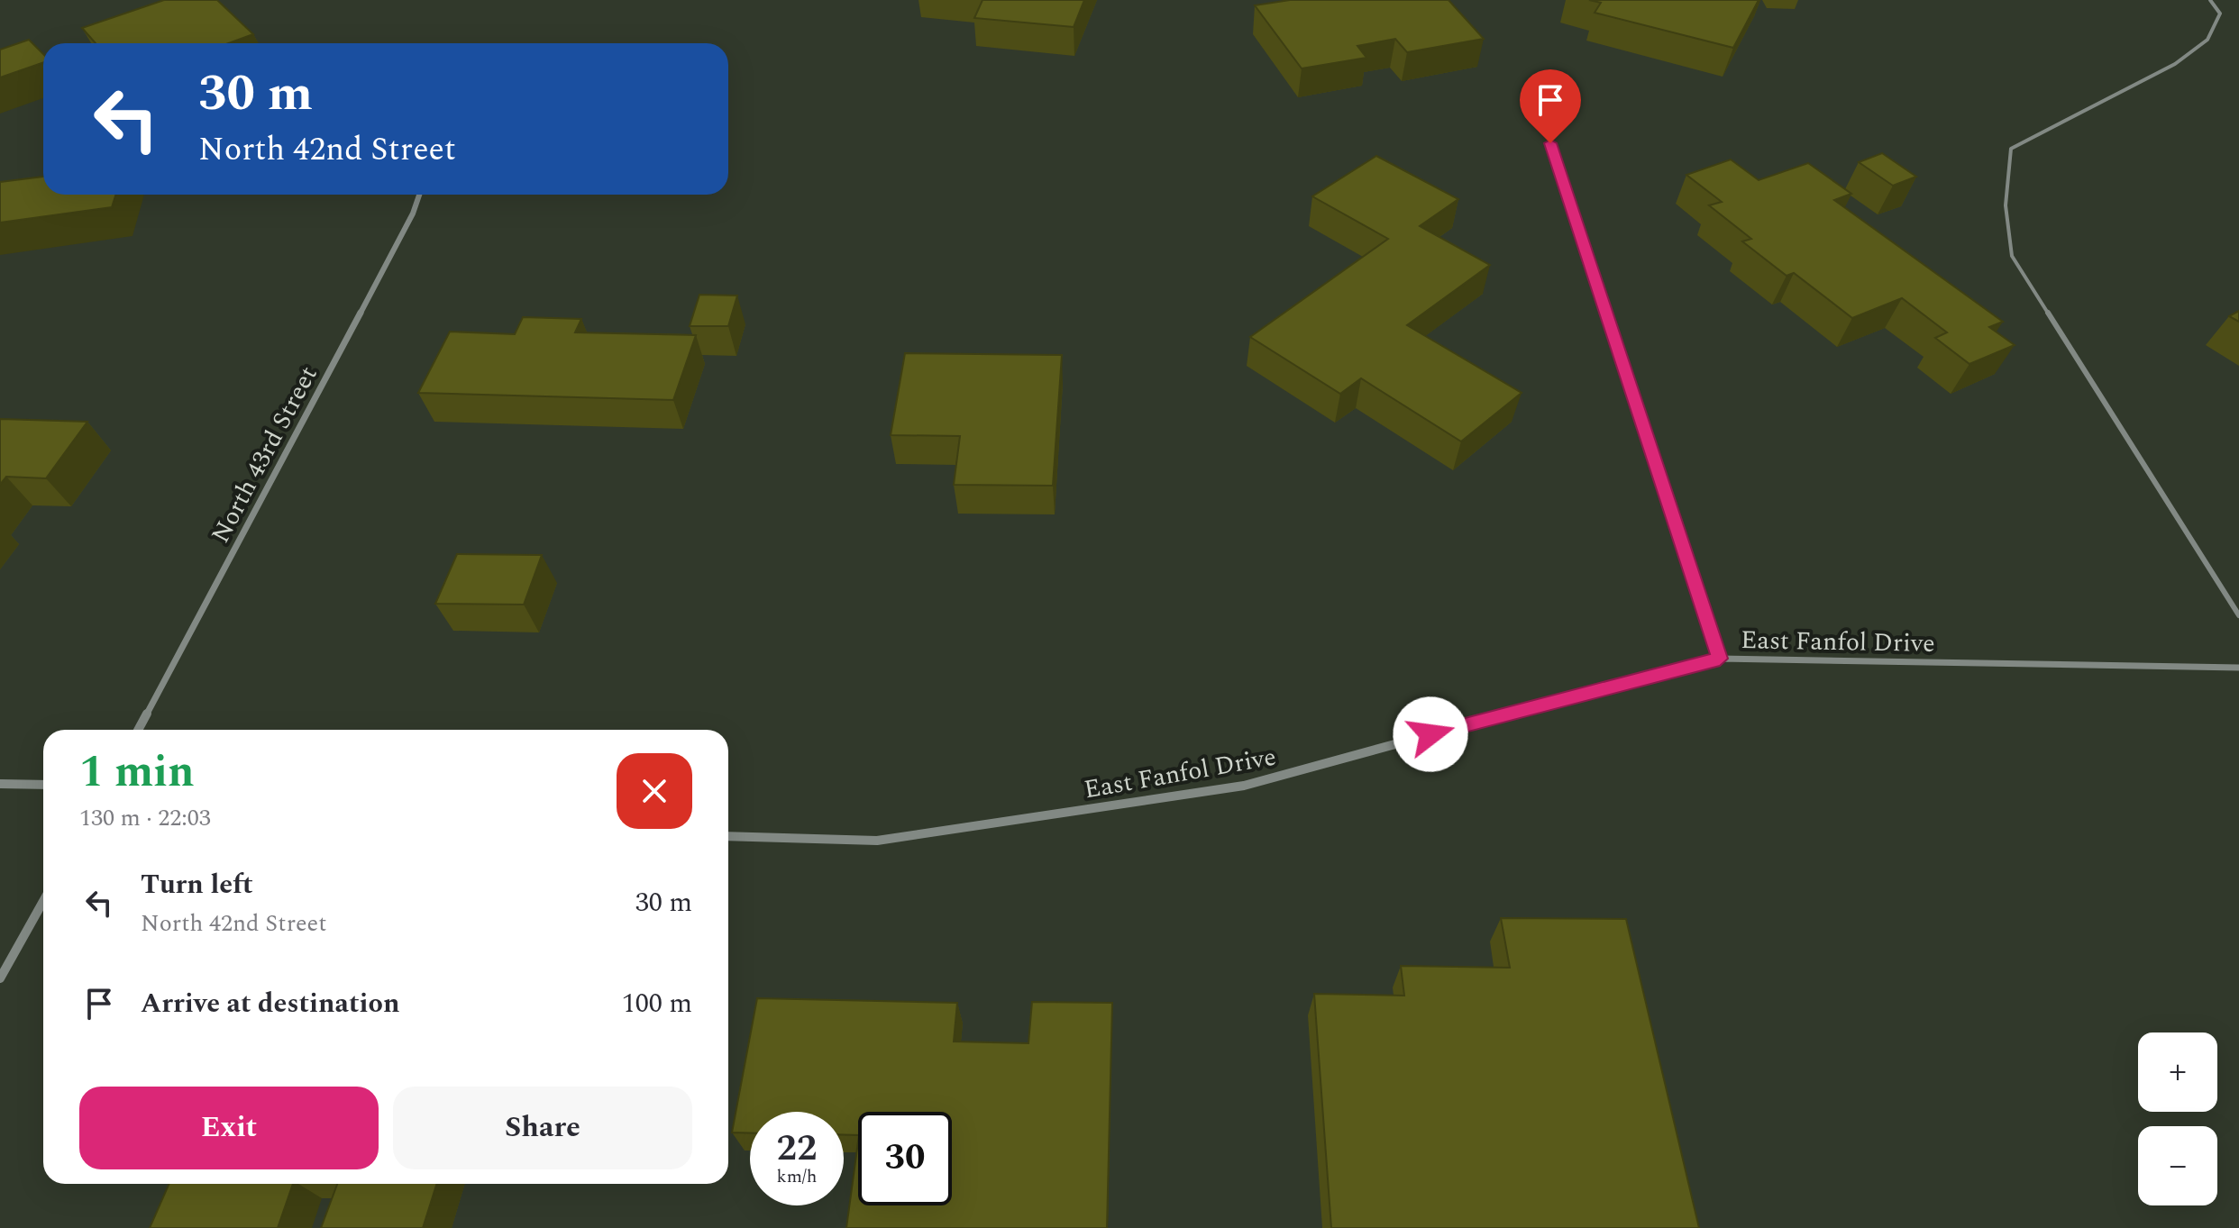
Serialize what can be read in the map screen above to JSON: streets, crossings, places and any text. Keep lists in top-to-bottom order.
{
  "streets": {
    "street": ["North 43rd Street", "East Fanfol Drive"]
  },
  "page": {
    "turn": ["30 m", "North 42nd Street"],
    "heading": ["1 min", "130 m · 22:03"],
    "list": [
      {
        "name": "Turn left",
        "note": "North 42nd Street",
        "value": "30 m"
      },
      {
        "name": "Arrive at destination",
        "value": "100 m"
      }
    ],
    "map_buttons": ["+", "−"],
    "buttons": ["Exit", "Share"],
    "speed": "22 km/h",
    "limit": "30"
  }
}
